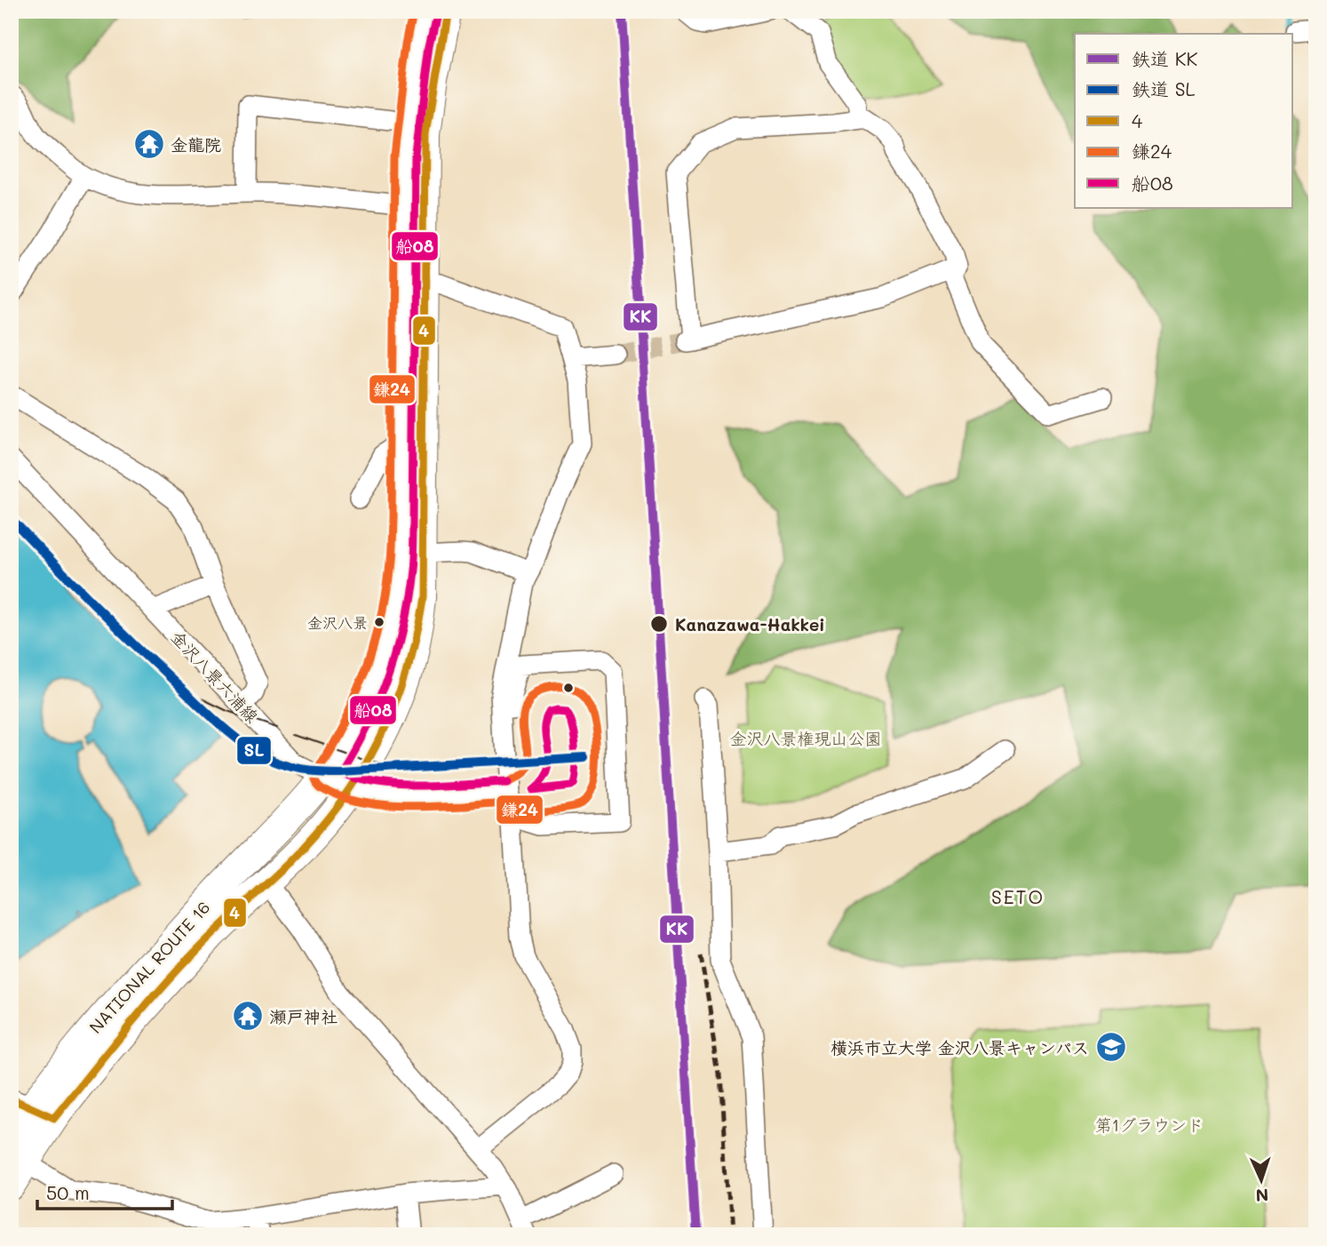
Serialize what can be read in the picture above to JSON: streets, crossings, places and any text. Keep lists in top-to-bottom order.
{
  "streets": {
    "highway": ["NATIONAL ROUTE 16"],
    "street": ["金沢八景六浦線"]
  },
  "crossings": [
    ["金沢八景六浦線", "NATIONAL ROUTE 16"]
  ],
  "districts": ["SETO"],
  "parks": ["金沢八景権現山公園", "第1グラウンド"],
  "places": {
    "temple": ["金龍院", "瀬戸神社"],
    "other": ["金沢八景", "Kanazawa-Hakkei"],
    "school or university": ["横浜市立大学 金沢八景キャンパス"]
  },
  "lines": [
    "rail line KK",
    "transit line 4",
    "transit line 鎌24",
    "transit line 船08",
    "rail line SL"
  ],
  "legend": [
    "鉄道 KK",
    "鉄道 SL",
    "4",
    "鎌24",
    "船08"
  ],
  "scale_bar": "50 m",
  "north": "bottom"
}
